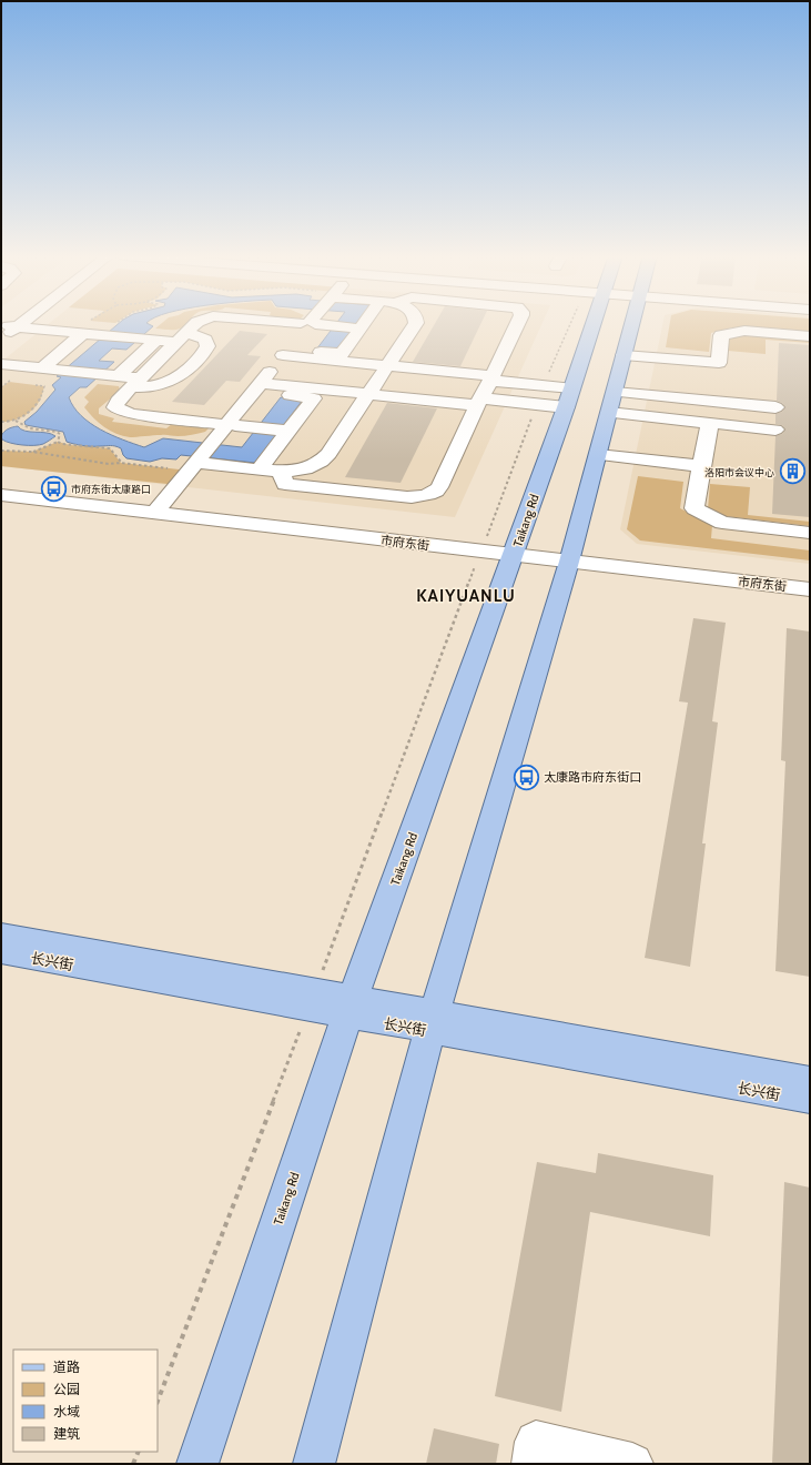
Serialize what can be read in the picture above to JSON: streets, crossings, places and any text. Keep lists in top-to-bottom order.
{
  "streets": {
    "main road": ["Taikang Rd", "长兴街"],
    "street": ["市府东街"]
  },
  "crossings": [
    ["Taikang Rd", "市府东街"],
    ["Taikang Rd", "长兴街"]
  ],
  "districts": ["KAIYUANLU"],
  "places": {
    "building": ["洛阳市会议中心"],
    "bus stop": ["市府东街太康路口", "太康路市府东街口"]
  },
  "legend": [
    "道路",
    "公园",
    "水域",
    "建筑"
  ]
}
